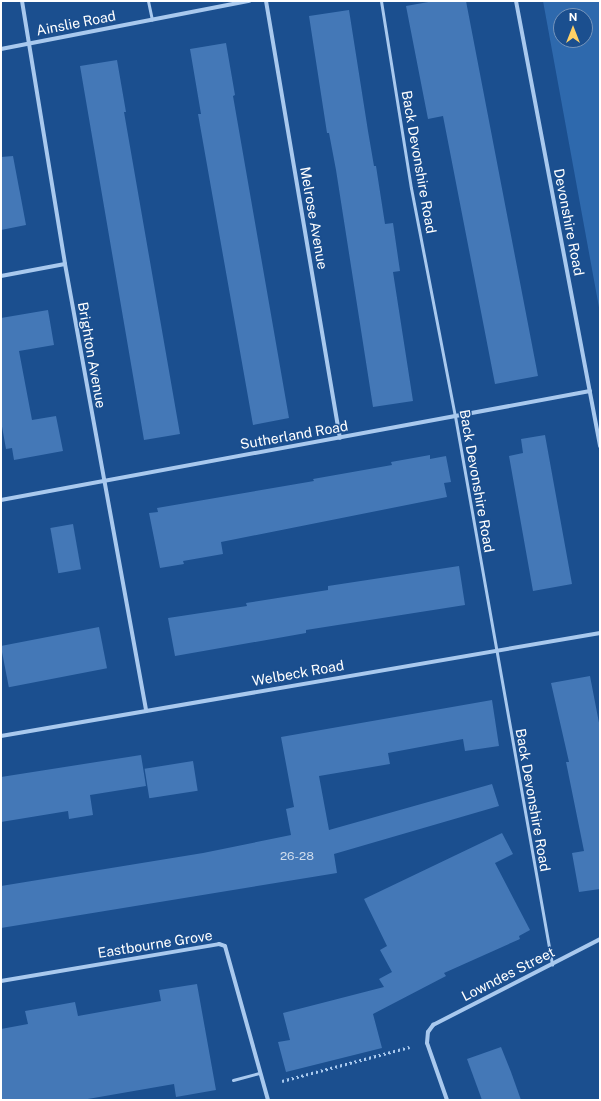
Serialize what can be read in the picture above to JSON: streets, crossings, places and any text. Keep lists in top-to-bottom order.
{
  "streets": {
    "street": [
      "Ainslie Road",
      "Melrose Avenue",
      "Devonshire Road",
      "Brighton Avenue",
      "Sutherland Road",
      "Welbeck Road",
      "Eastbourne Grove",
      "Lowndes Street"
    ],
    "lane": ["Back Devonshire Road"]
  },
  "crossings": [
    ["Ainslie Road", "Brighton Avenue"],
    ["Back Devonshire Road", "Sutherland Road"],
    ["Back Devonshire Road", "Welbeck Road"],
    ["Back Devonshire Road", "Lowndes Street"],
    ["Melrose Avenue", "Sutherland Road"],
    ["Devonshire Road", "Sutherland Road"],
    ["Brighton Avenue", "Sutherland Road"],
    ["Brighton Avenue", "Welbeck Road"]
  ],
  "house_numbers": ["26-28"],
  "north": "top"
}
